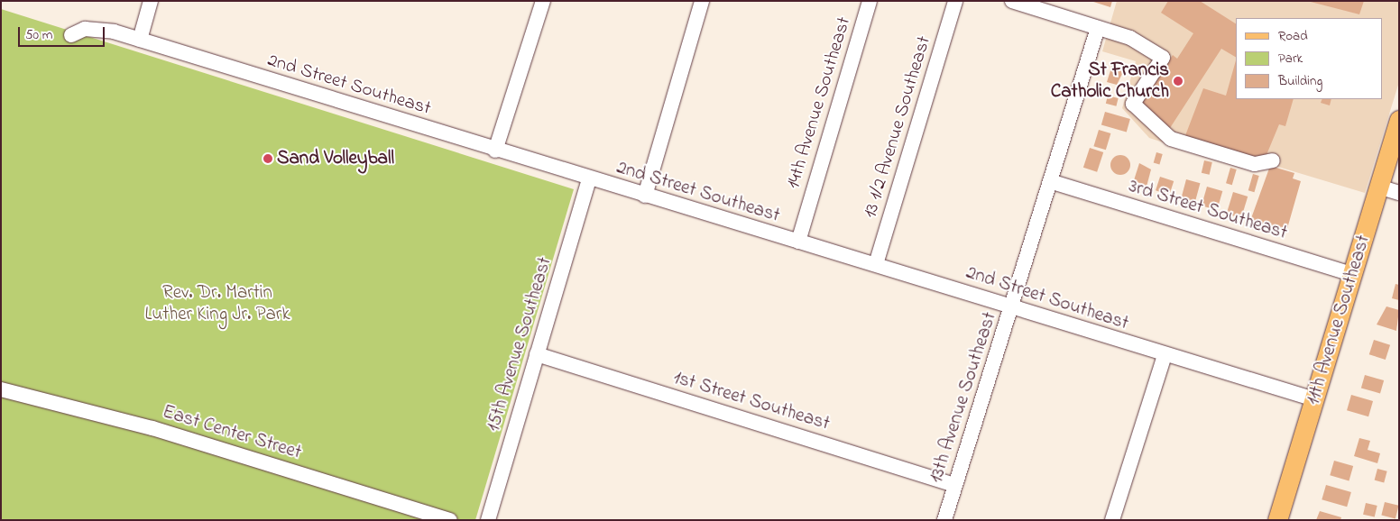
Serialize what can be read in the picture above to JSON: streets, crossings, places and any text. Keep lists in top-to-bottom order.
{
  "streets": {
    "main road": ["11th Avenue Southeast"],
    "street": [
      "2nd Street Southeast",
      "14th Avenue Southeast",
      "13 1/2 Avenue Southeast",
      "3rd Street Southeast",
      "15th Avenue Southeast",
      "13th Avenue Southeast",
      "1st Street Southeast",
      "East Center Street"
    ]
  },
  "crossings": [
    ["2nd Street Southeast", "14th Avenue Southeast"],
    ["2nd Street Southeast", "13 1/2 Avenue Southeast"],
    ["2nd Street Southeast", "11th Avenue Southeast"],
    ["2nd Street Southeast", "15th Avenue Southeast"],
    ["2nd Street Southeast", "13th Avenue Southeast"],
    ["3rd Street Southeast", "11th Avenue Southeast"],
    ["3rd Street Southeast", "13th Avenue Southeast"],
    ["15th Avenue Southeast", "1st Street Southeast"],
    ["13th Avenue Southeast", "1st Street Southeast"]
  ],
  "parks": ["Rev. Dr. Martin Luther King Jr. Park"],
  "places": ["St Francis Catholic Church", "Sand Volleyball"],
  "legend": ["Road", "Park", "Building"],
  "scale_bar": "50 m"
}
